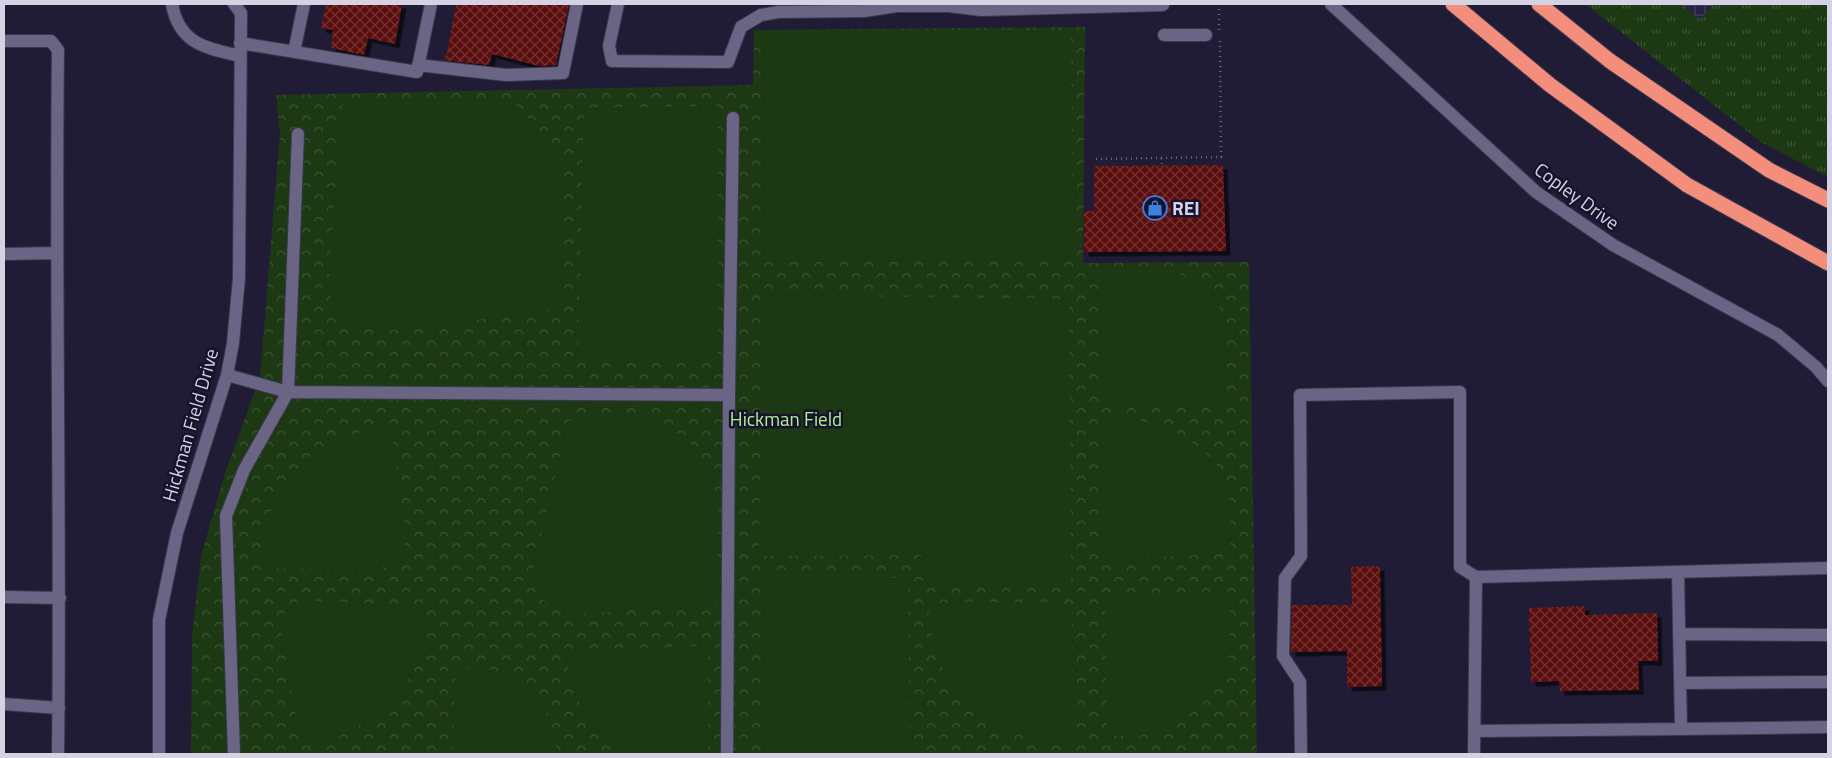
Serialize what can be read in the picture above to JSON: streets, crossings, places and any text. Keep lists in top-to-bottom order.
{
  "streets": {
    "street": ["Copley Drive", "Hickman Field Drive"]
  },
  "parks": ["Hickman Field"],
  "places": {
    "shop": ["REI"]
  }
}
